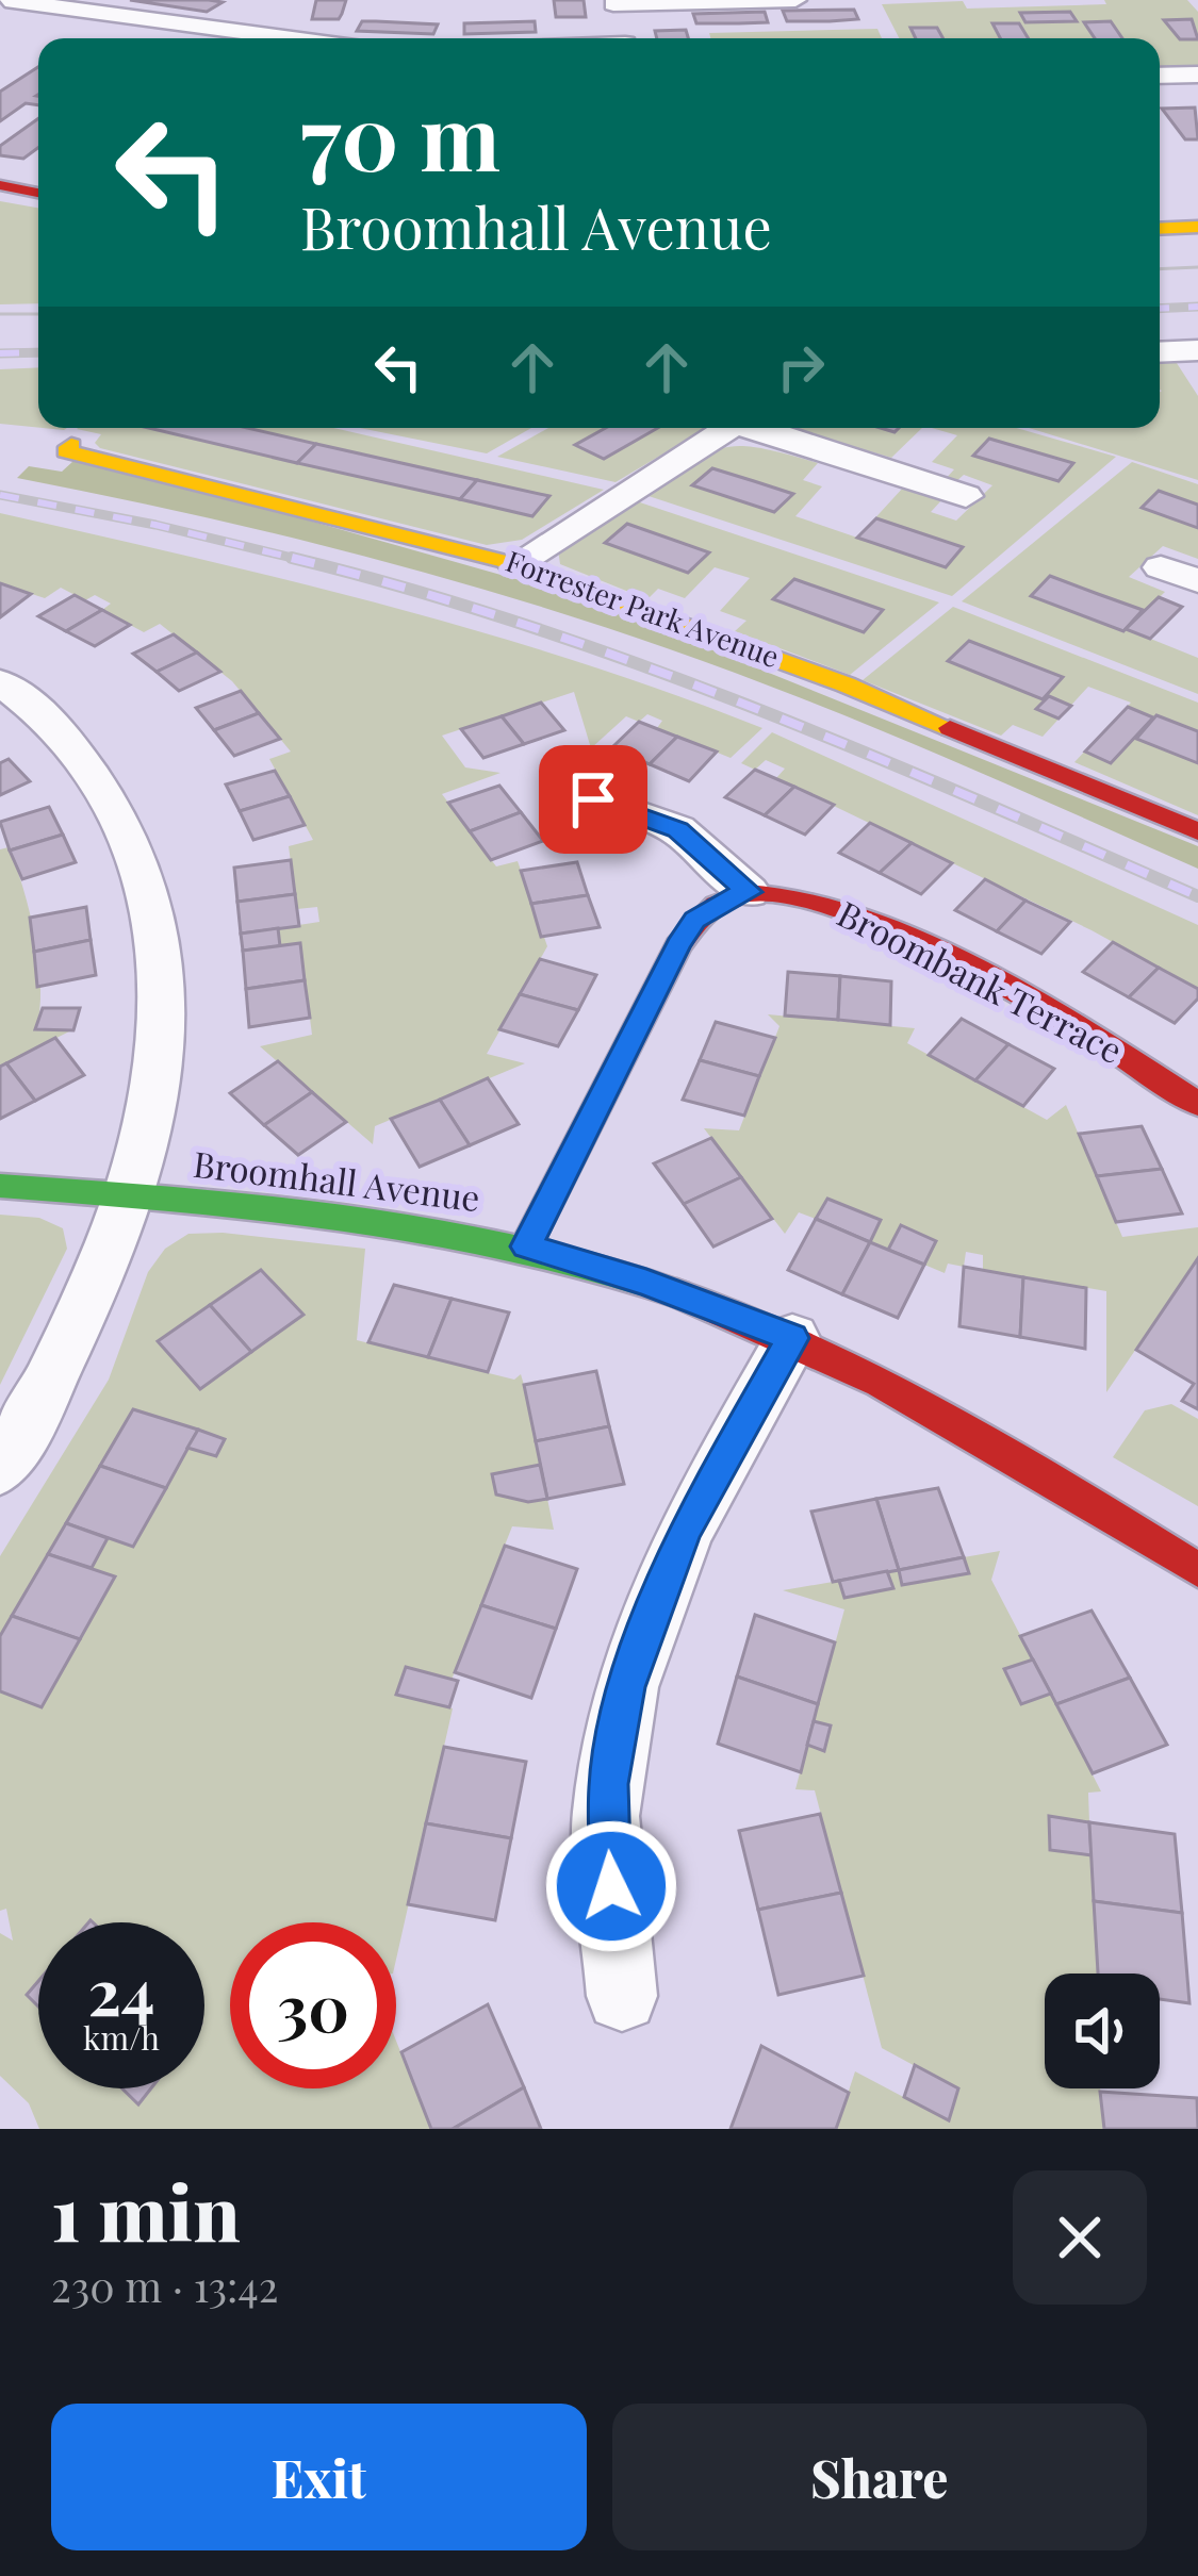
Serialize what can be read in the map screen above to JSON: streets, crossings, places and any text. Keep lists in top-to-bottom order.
{
  "streets": {
    "street": ["Forrester Park Avenue", "Broombank Terrace", "Broomhall Avenue"]
  },
  "page": {
    "turn": ["70 m", "Broomhall Avenue"],
    "speed": "24 km/h",
    "limit": "30",
    "heading": ["1 min", "230 m · 13:42"],
    "buttons": ["Exit", "Share"]
  }
}
